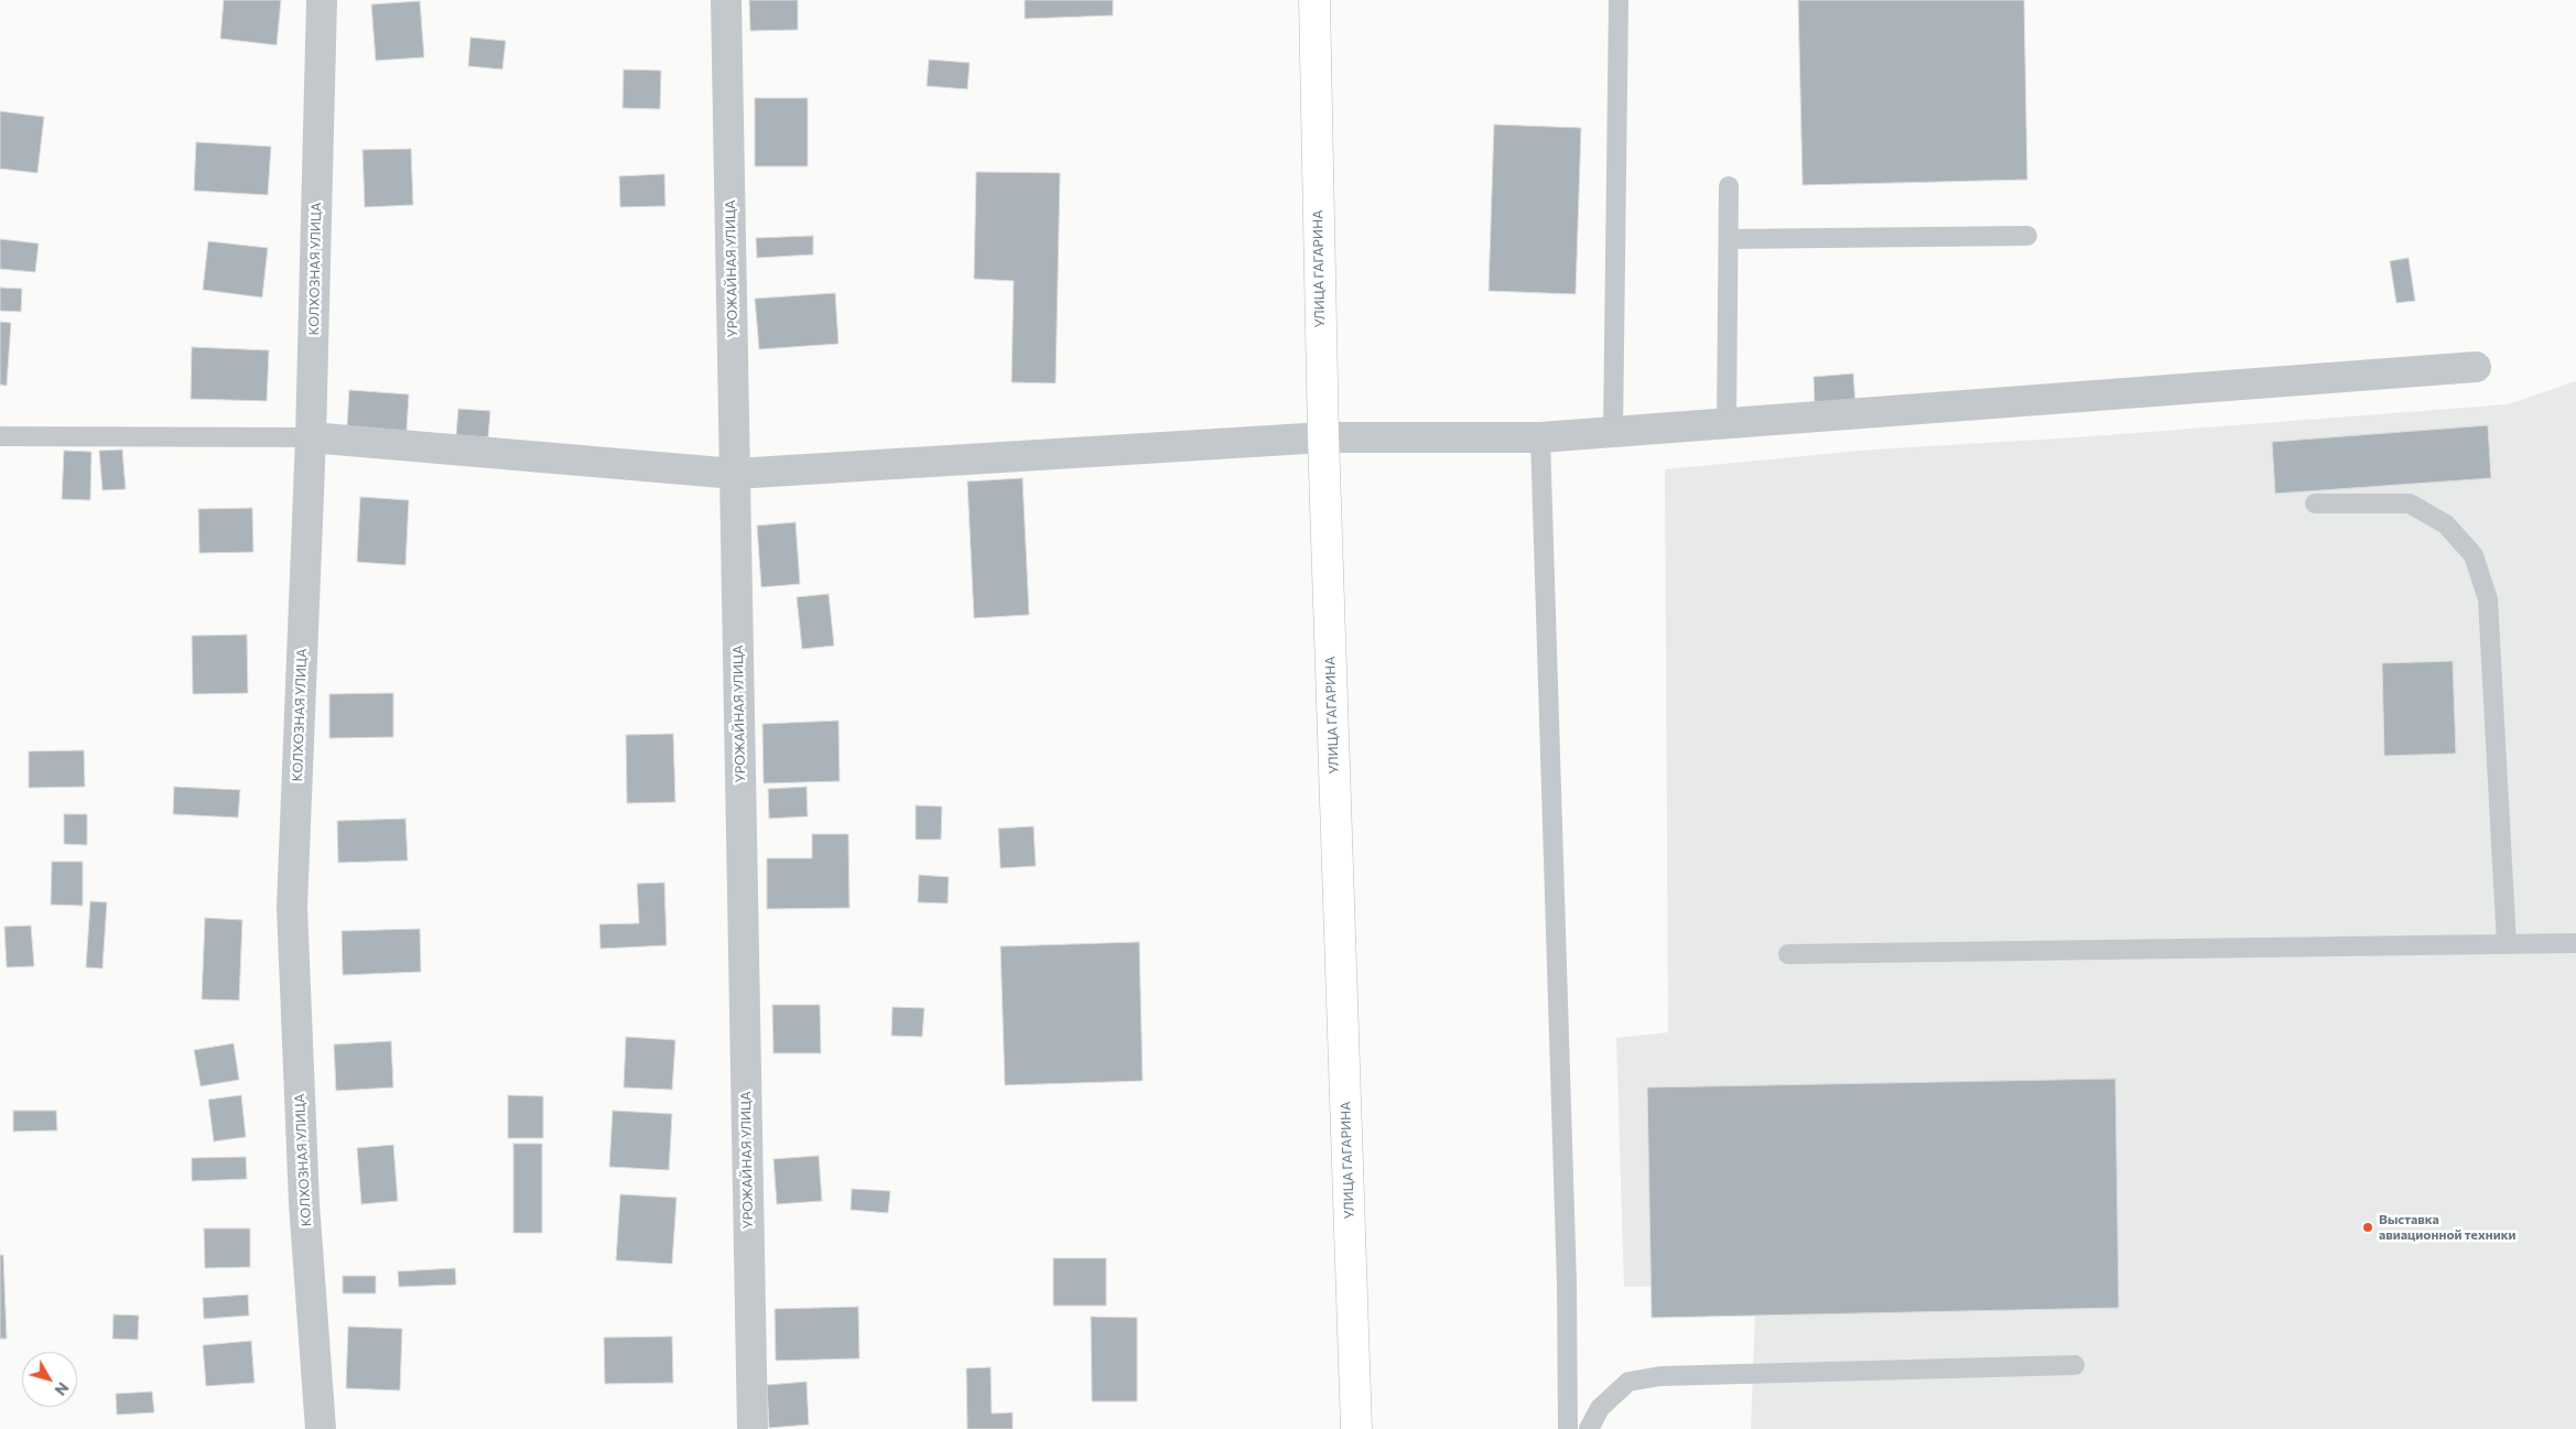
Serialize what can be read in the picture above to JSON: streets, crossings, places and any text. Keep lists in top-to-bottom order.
{
  "streets": {
    "main road": ["УЛИЦА ГАГАРИНА"],
    "street": ["КОЛХОЗНАЯ УЛИЦА", "УРОЖАЙНАЯ УЛИЦА"]
  },
  "places": ["Выставка авиационной техники"],
  "north": "bottom right"
}
